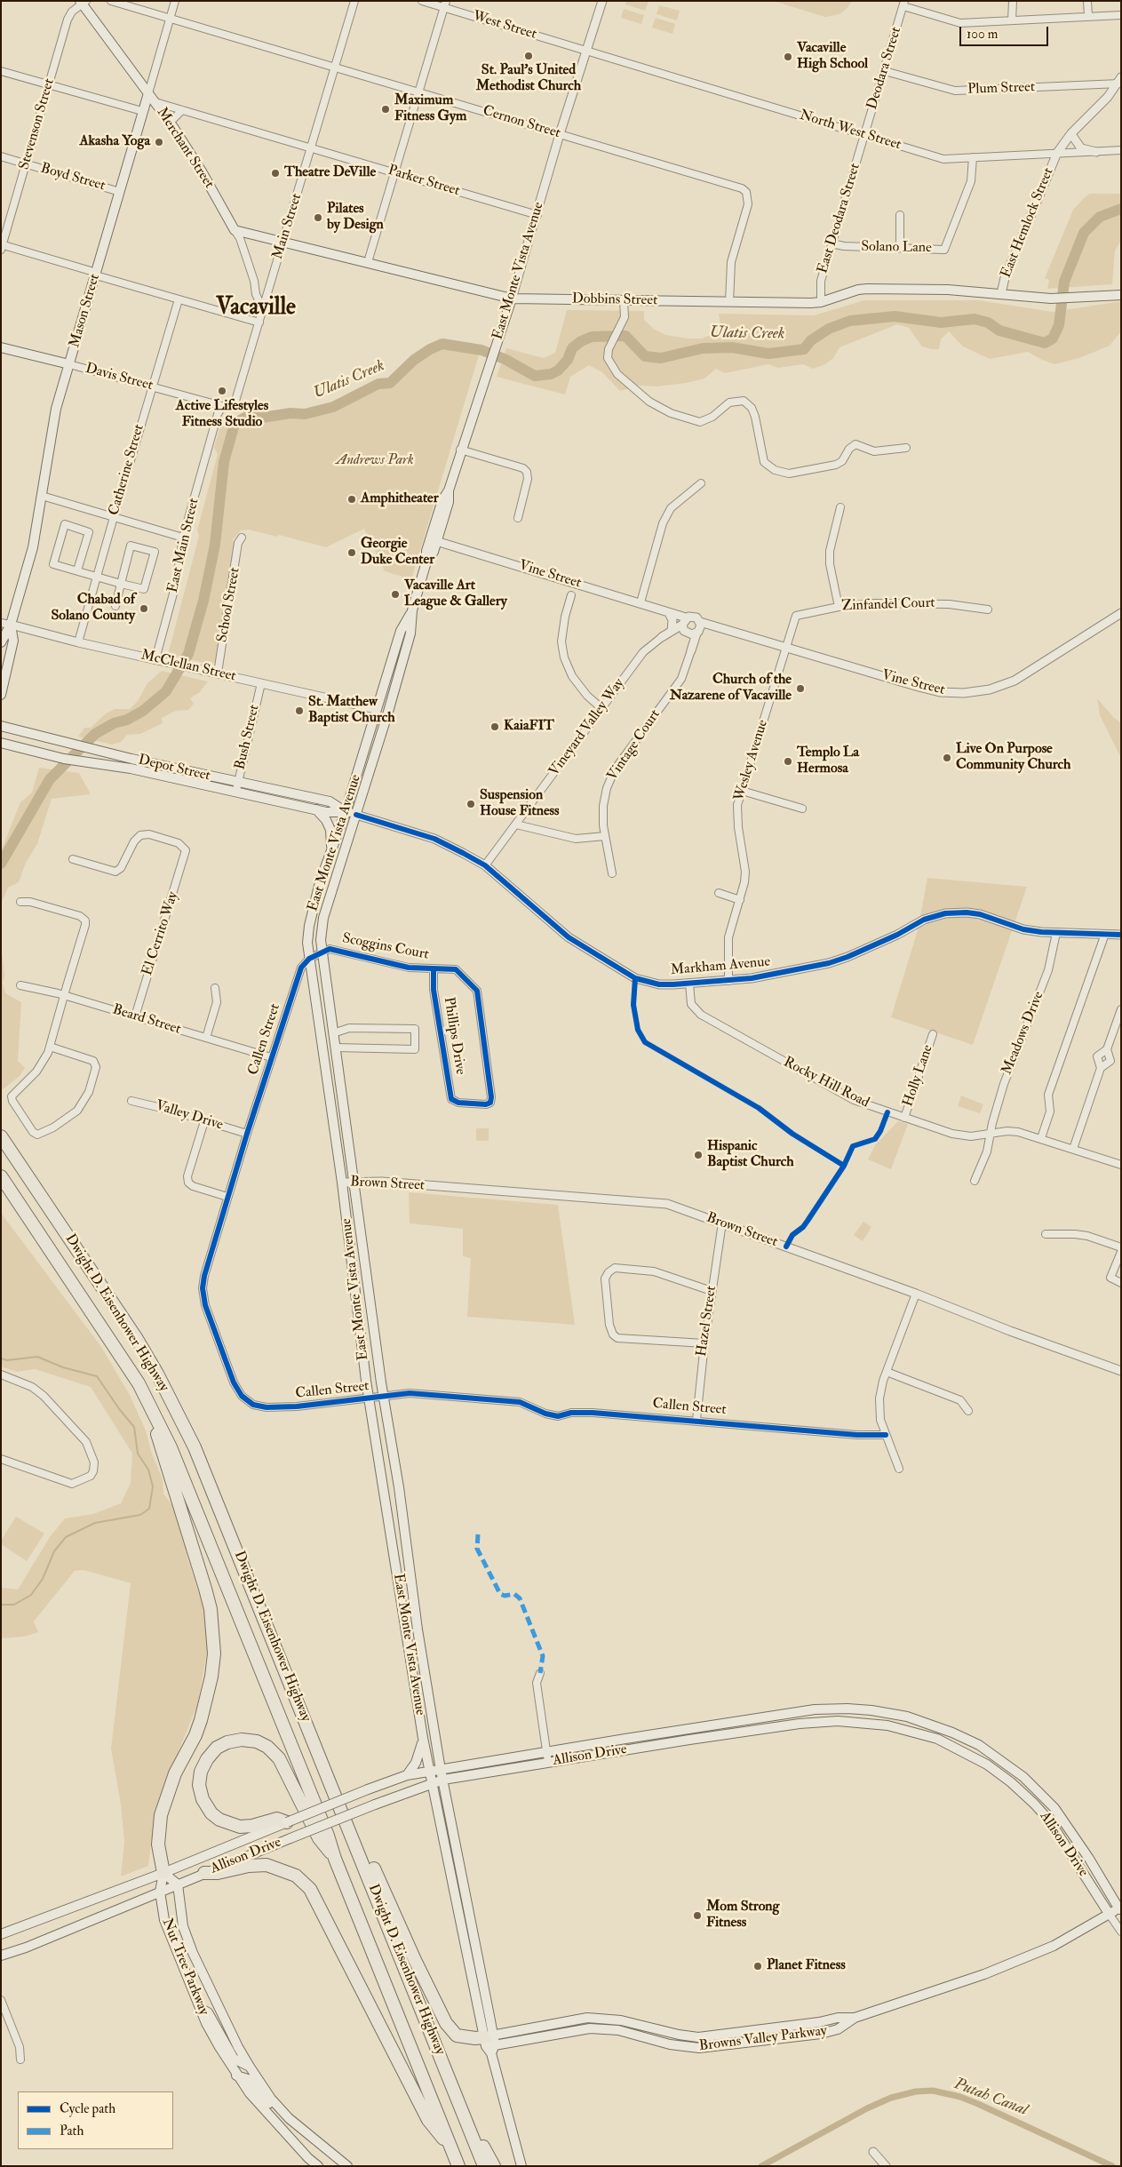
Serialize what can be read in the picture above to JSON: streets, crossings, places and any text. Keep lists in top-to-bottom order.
{
  "streets": {
    "highway": ["Dwight D. Eisenhower Highway"],
    "main road": [
      "Merchant Street",
      "East Monte Vista Avenue",
      "Dobbins Street",
      "Mason Street",
      "Davis Street",
      "Depot Street",
      "Allison Drive",
      "Nut Tree Parkway",
      "Browns Valley Parkway"
    ],
    "street": [
      "West Street",
      "Deodara Street",
      "Plum Street",
      "Cernon Street",
      "Stevenson Street",
      "North West Street",
      "Boyd Street",
      "Parker Street",
      "East Deodara Street",
      "East Hemlock Street",
      "Main Street",
      "Solano Lane",
      "Catherine Street",
      "East Main Street",
      "Vine Street",
      "School Street",
      "Zinfandel Court",
      "McClellan Street",
      "Vineyard Valley Way",
      "Bush Street",
      "Vintage Court",
      "Wesley Avenue",
      "El Cerrito Way",
      "Scoggins Court",
      "Markham Avenue",
      "Beard Street",
      "Meadows Drive",
      "Phillips Drive",
      "Callen Street",
      "Holly Lane",
      "Rocky Hill Road",
      "Valley Drive",
      "Brown Street",
      "Hazel Street"
    ]
  },
  "crossings": [
    ["West Street", "North West Street"],
    ["West Street", "East Monte Vista Avenue"],
    ["Deodara Street", "Plum Street"],
    ["Deodara Street", "North West Street"],
    ["Deodara Street", "East Deodara Street"],
    ["Plum Street", "East Hemlock Street"],
    ["Cernon Street", "Main Street"],
    ["Cernon Street", "East Monte Vista Avenue"],
    ["Cernon Street", "Dobbins Street"],
    ["Cernon Street", "Mason Street"],
    ["Stevenson Street", "Merchant Street"],
    ["Stevenson Street", "Boyd Street"],
    ["North West Street", "East Deodara Street"],
    ["North West Street", "East Hemlock Street"],
    ["North West Street", "Solano Lane"],
    ["North West Street", "East Monte Vista Avenue"],
    ["Merchant Street", "Parker Street"],
    ["Merchant Street", "Main Street"],
    ["Merchant Street", "Dobbins Street"],
    ["Merchant Street", "Mason Street"],
    ["Boyd Street", "Mason Street"],
    ["Parker Street", "Main Street"],
    ["Parker Street", "East Monte Vista Avenue"],
    ["East Deodara Street", "Solano Lane"],
    ["East Deodara Street", "Dobbins Street"],
    ["East Hemlock Street", "Dobbins Street"],
    ["Main Street", "Dobbins Street"],
    ["Main Street", "Davis Street"],
    ["Main Street", "East Main Street"],
    ["East Monte Vista Avenue", "Dobbins Street"],
    ["East Monte Vista Avenue", "Vine Street"],
    ["East Monte Vista Avenue", "McClellan Street"],
    ["East Monte Vista Avenue", "Depot Street"],
    ["East Monte Vista Avenue", "Scoggins Court"],
    ["East Monte Vista Avenue", "Markham Avenue"],
    ["East Monte Vista Avenue", "Callen Street"],
    ["East Monte Vista Avenue", "Brown Street"],
    ["East Monte Vista Avenue", "Allison Drive"],
    ["East Monte Vista Avenue", "Browns Valley Parkway"],
    ["Mason Street", "Davis Street"],
    ["Mason Street", "McClellan Street"],
    ["Davis Street", "Catherine Street"],
    ["Davis Street", "East Main Street"],
    ["Catherine Street", "McClellan Street"],
    ["East Main Street", "McClellan Street"],
    ["Vine Street", "Zinfandel Court"],
    ["Vine Street", "Wesley Avenue"],
    ["School Street", "McClellan Street"],
    ["Zinfandel Court", "Wesley Avenue"],
    ["McClellan Street", "Bush Street"],
    ["Vineyard Valley Way", "Markham Avenue"],
    ["Bush Street", "Depot Street"],
    ["Wesley Avenue", "Markham Avenue"],
    ["Depot Street", "Markham Avenue"],
    ["El Cerrito Way", "Beard Street"],
    ["Scoggins Court", "Phillips Drive"],
    ["Scoggins Court", "Callen Street"],
    ["Markham Avenue", "Meadows Drive"],
    ["Markham Avenue", "Rocky Hill Road"],
    ["Beard Street", "Callen Street"],
    ["Meadows Drive", "Rocky Hill Road"],
    ["Callen Street", "Valley Drive"],
    ["Callen Street", "Hazel Street"],
    ["Holly Lane", "Rocky Hill Road"],
    ["Brown Street", "Hazel Street"],
    ["Allison Drive", "Nut Tree Parkway"],
    ["Allison Drive", "Browns Valley Parkway"]
  ],
  "districts": ["Vacaville"],
  "water": ["Ulatis Creek", "Putah Canal"],
  "parks": ["Andrews Park"],
  "places": [
    "St. Paul's United Methodist Church",
    "Vacaville High School",
    "Maximum Fitness Gym",
    "Akasha Yoga",
    "Theatre DeVille",
    "Pilates by Design",
    "Active Lifestyles Fitness Studio",
    "Amphitheater",
    "Georgie Duke Center",
    "Vacaville Art League & Gallery",
    "Chabad of Solano County",
    "Church of the Nazarene of Vacaville",
    "St. Matthew Baptist Church",
    "KaiaFIT",
    "Live On Purpose Community Church",
    "Templo La Hermosa",
    "Suspension House Fitness",
    "Hispanic Baptist Church",
    "Mom Strong Fitness",
    "Planet Fitness"
  ],
  "legend": ["Cycle path", "Path"],
  "scale_bar": "100 m"
}
